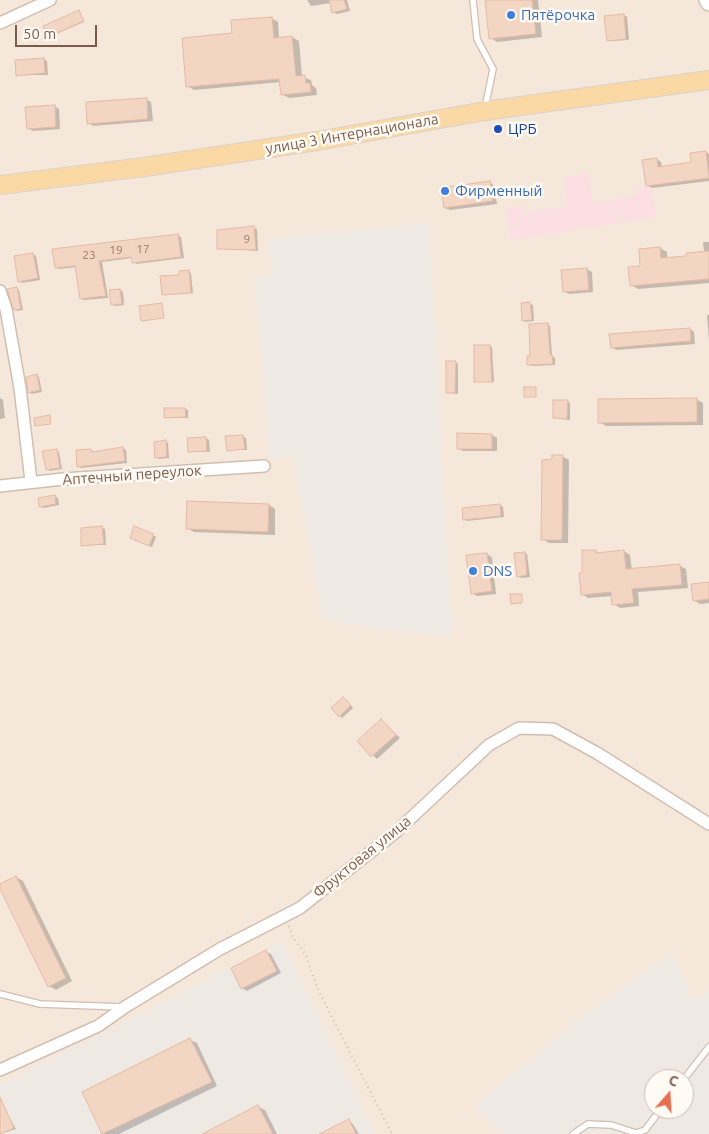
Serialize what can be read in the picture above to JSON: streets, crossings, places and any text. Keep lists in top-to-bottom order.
{
  "streets": {
    "main road": ["улица 3 Интернационала"],
    "street": ["Аптечный переулок", "Фруктовая улица"]
  },
  "places": [
    "Пятёрочка",
    "ЦРБ",
    "Фирменный",
    "DNS"
  ],
  "house_numbers": [
    "9",
    "17",
    "19",
    "23"
  ],
  "scale_bar": "50 m",
  "north": "top"
}
